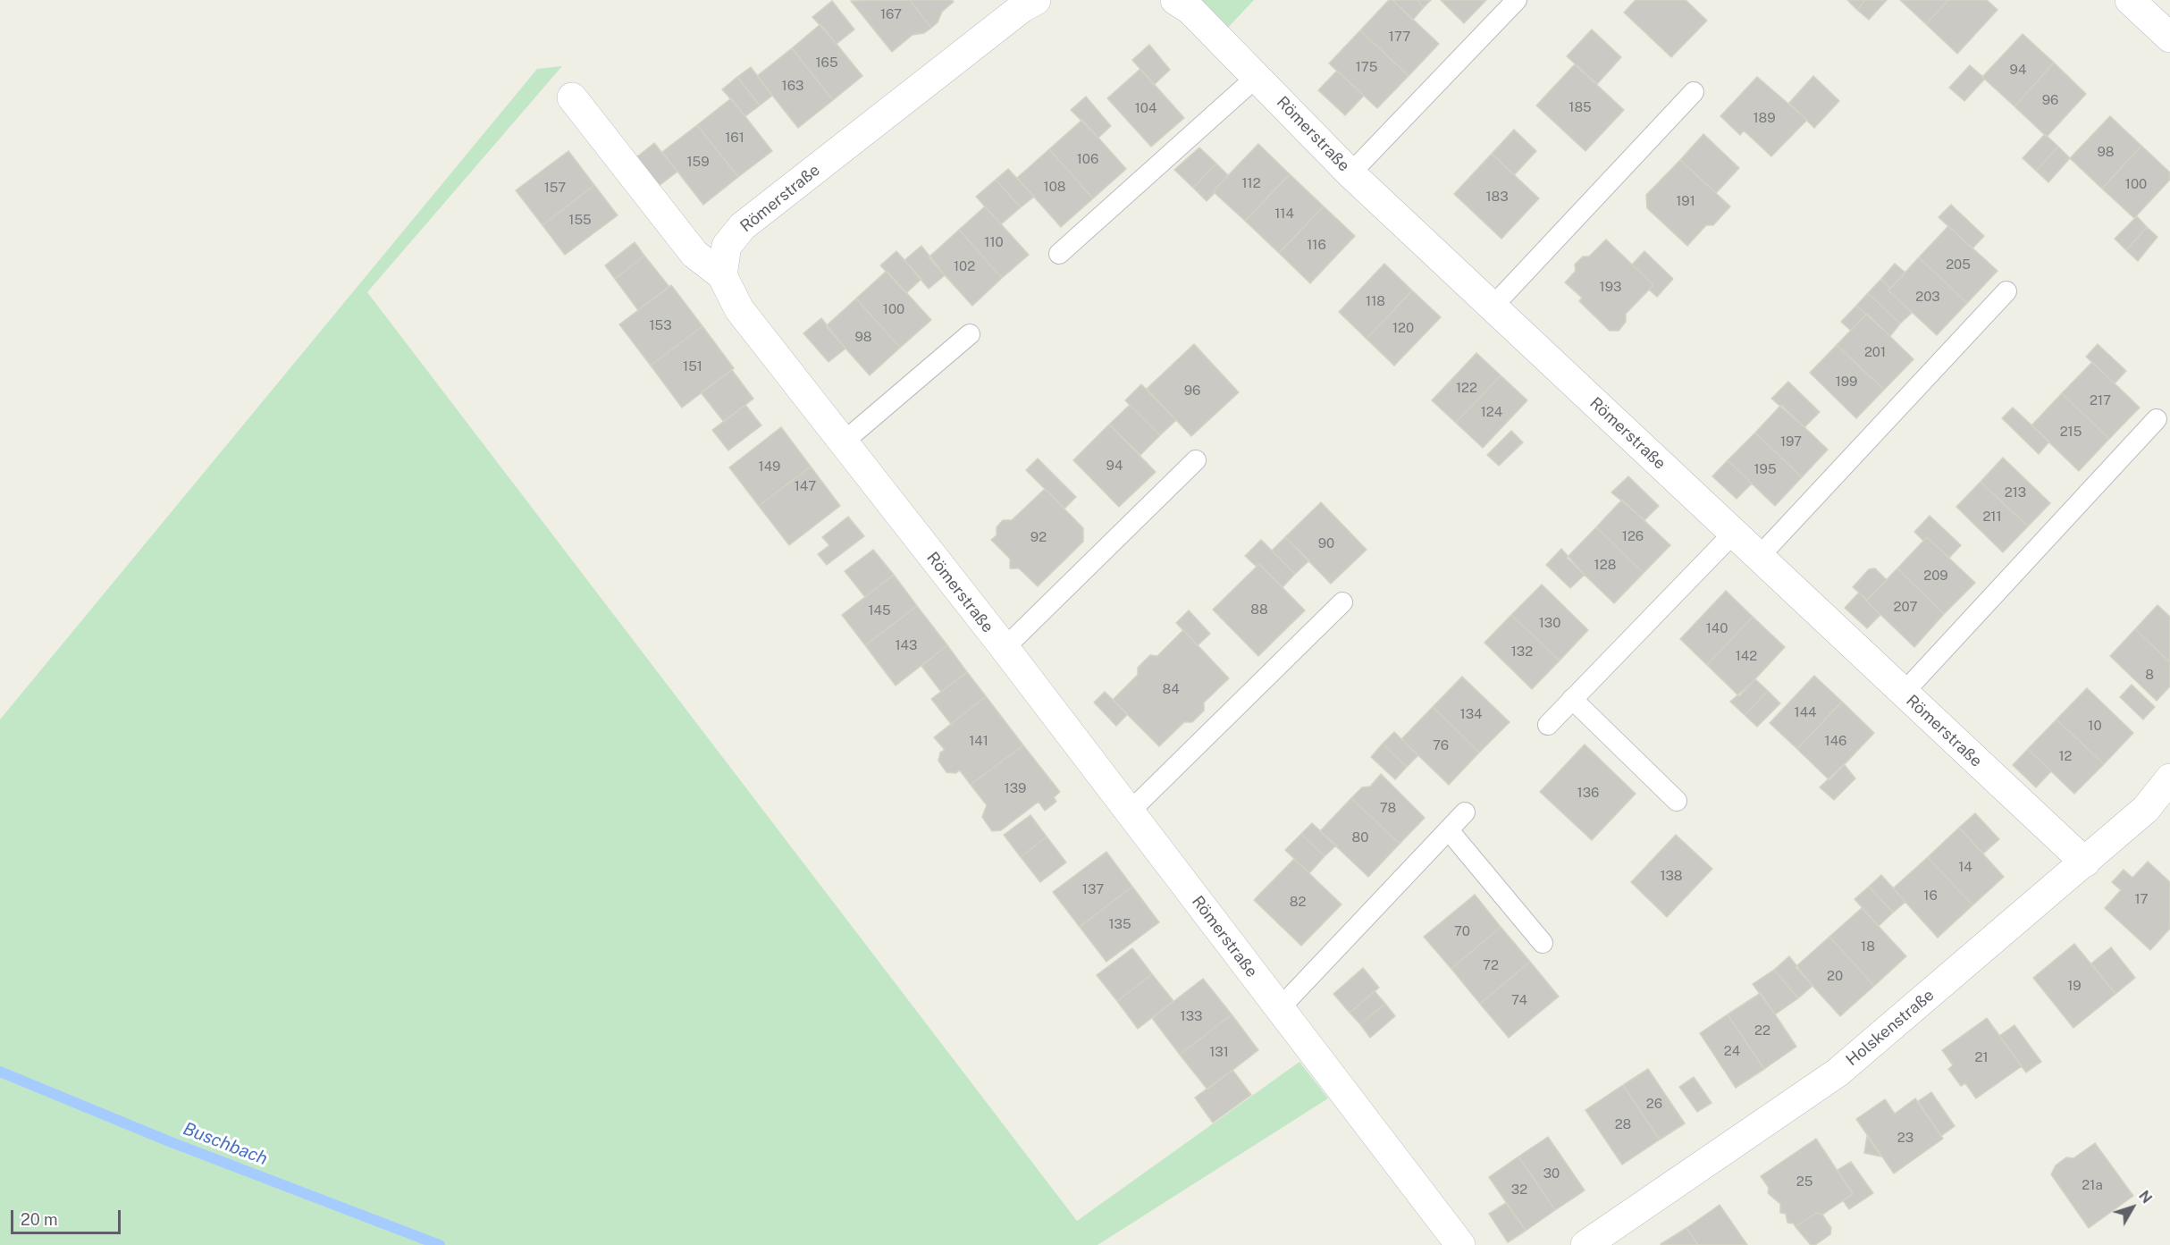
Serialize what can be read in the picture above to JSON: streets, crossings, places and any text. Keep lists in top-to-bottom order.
{
  "streets": {
    "street": ["Römerstraße", "Holskenstraße"]
  },
  "crossings": [
    ["Römerstraße", "Holskenstraße"]
  ],
  "water": ["Buschbach"],
  "house_numbers": [
    "167",
    "177",
    "165",
    "175",
    "94",
    "163",
    "96",
    "185",
    "104",
    "189",
    "161",
    "98",
    "106",
    "159",
    "112",
    "100",
    "108",
    "157",
    "183",
    "191",
    "114",
    "155",
    "110",
    "116",
    "205",
    "102",
    "193",
    "203",
    "118",
    "100",
    "153",
    "120",
    "98",
    "201",
    "151",
    "199",
    "122",
    "96",
    "217",
    "124",
    "215",
    "197",
    "94",
    "149",
    "195",
    "147",
    "213",
    "211",
    "126",
    "92",
    "90",
    "128",
    "209",
    "207",
    "88",
    "145",
    "130",
    "140",
    "143",
    "132",
    "142",
    "8",
    "84",
    "144",
    "134",
    "10",
    "141",
    "146",
    "76",
    "12",
    "139",
    "136",
    "78",
    "80",
    "14",
    "138",
    "137",
    "16",
    "17",
    "82",
    "135",
    "70",
    "18",
    "72",
    "20",
    "19",
    "74",
    "133",
    "22",
    "24",
    "131",
    "21",
    "26",
    "28",
    "23",
    "30",
    "25",
    "21a",
    "32"
  ],
  "scale_bar": "20 m",
  "north": "top right"
}
